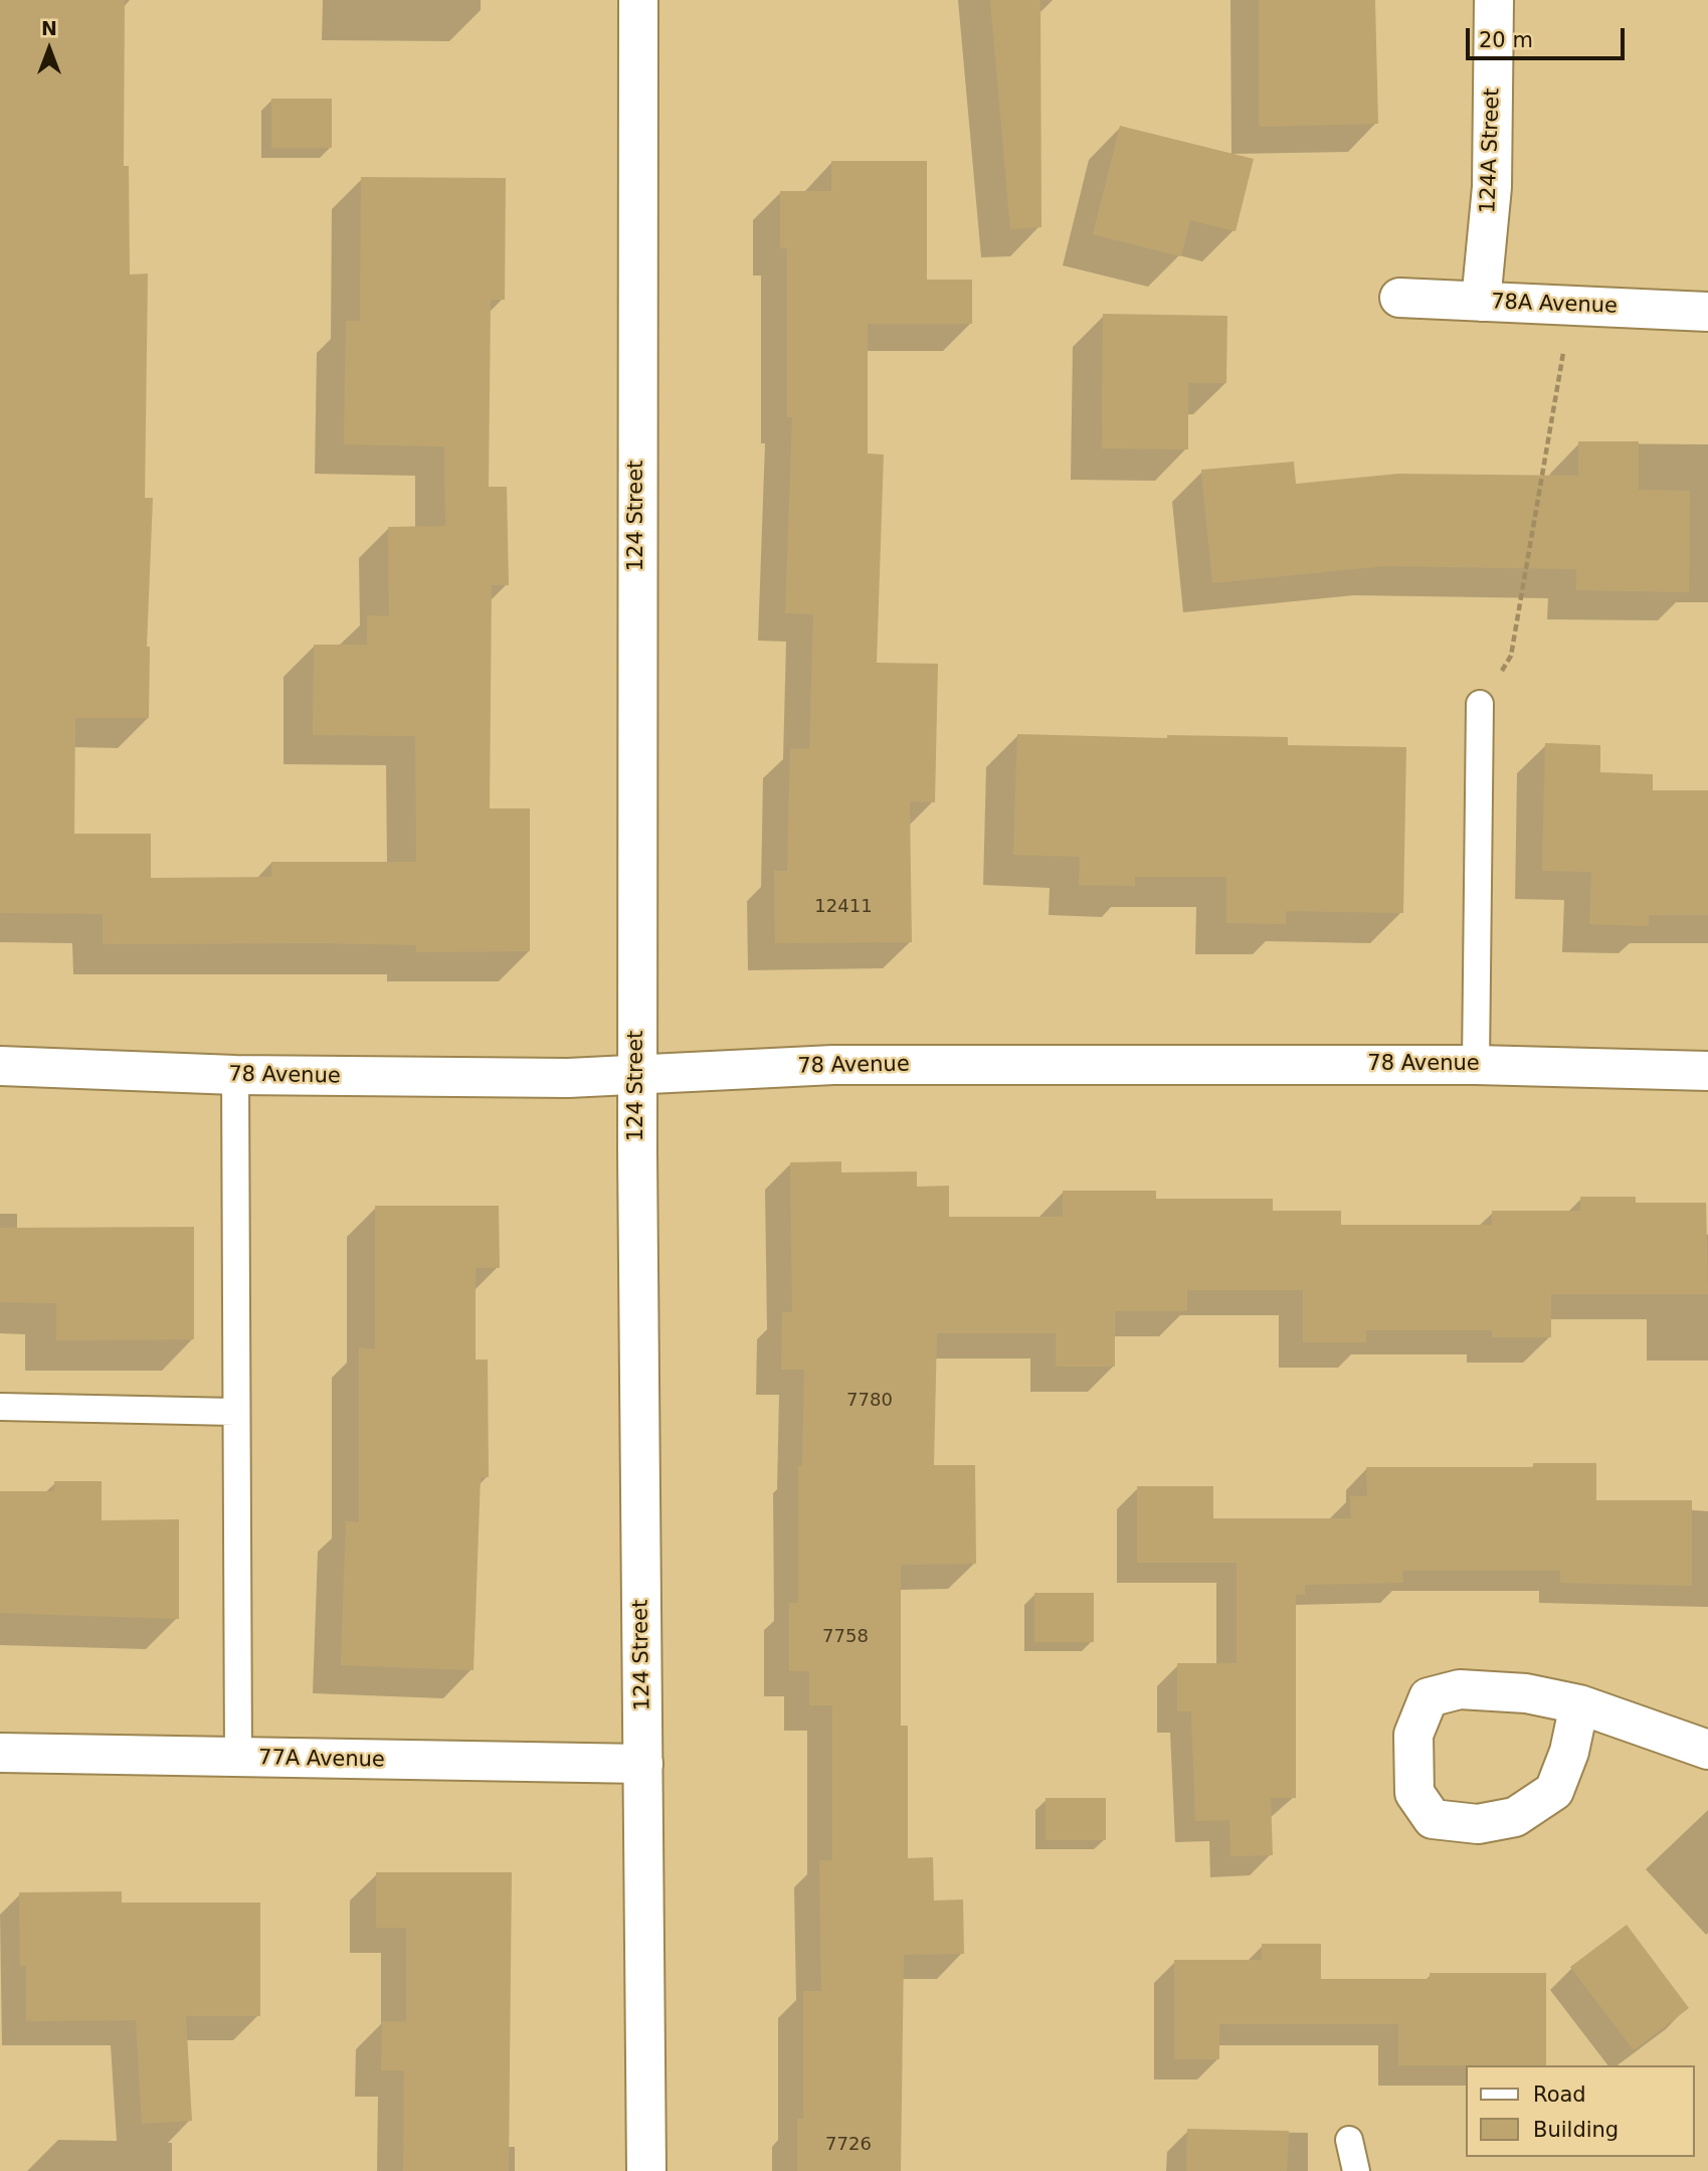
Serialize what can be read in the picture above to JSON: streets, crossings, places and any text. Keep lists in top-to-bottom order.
{
  "streets": {
    "street": [
      "124A Street",
      "78A Avenue",
      "124 Street",
      "78 Avenue",
      "77A Avenue"
    ]
  },
  "crossings": [
    ["124A Street", "78A Avenue"],
    ["124 Street", "78 Avenue"],
    ["124 Street", "77A Avenue"]
  ],
  "house_numbers": [
    "12411",
    "7780",
    "7758",
    "7726"
  ],
  "legend": ["Road", "Building"],
  "scale_bar": "20 m",
  "north": "top"
}
